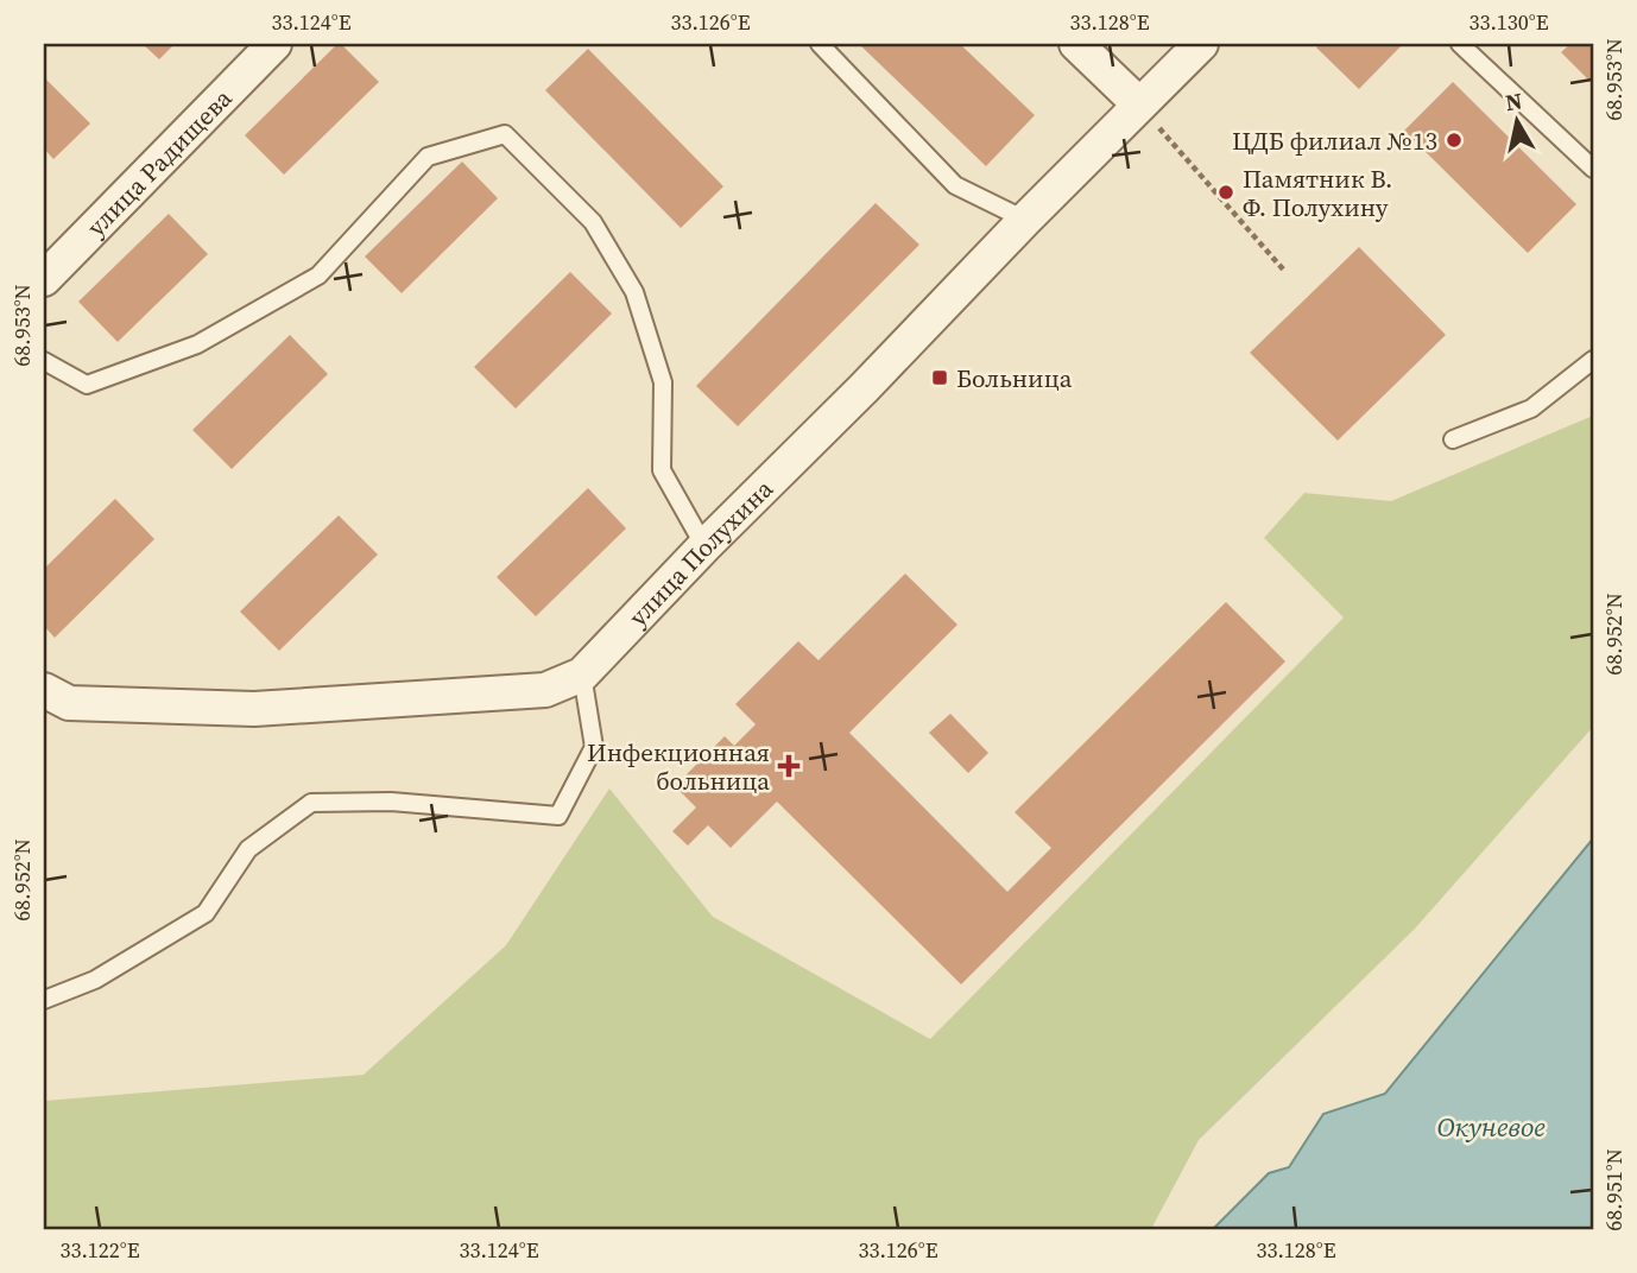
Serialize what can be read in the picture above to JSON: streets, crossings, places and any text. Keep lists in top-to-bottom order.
{
  "streets": {
    "street": ["улица Радищева", "улица Полухина"]
  },
  "water": ["Окуневое"],
  "places": {
    "other": ["ЦДБ филиал №13", "Памятник В. Ф. Полухину"],
    "transit": ["Больница"],
    "health": ["Инфекционная больница"]
  },
  "north": "top",
  "coordinates": [
    "33.124°E",
    "33.126°E",
    "33.128°E",
    "33.130°E",
    "68.953°N",
    "68.952°N",
    "68.951°N",
    "33.122°E"
  ]
}
